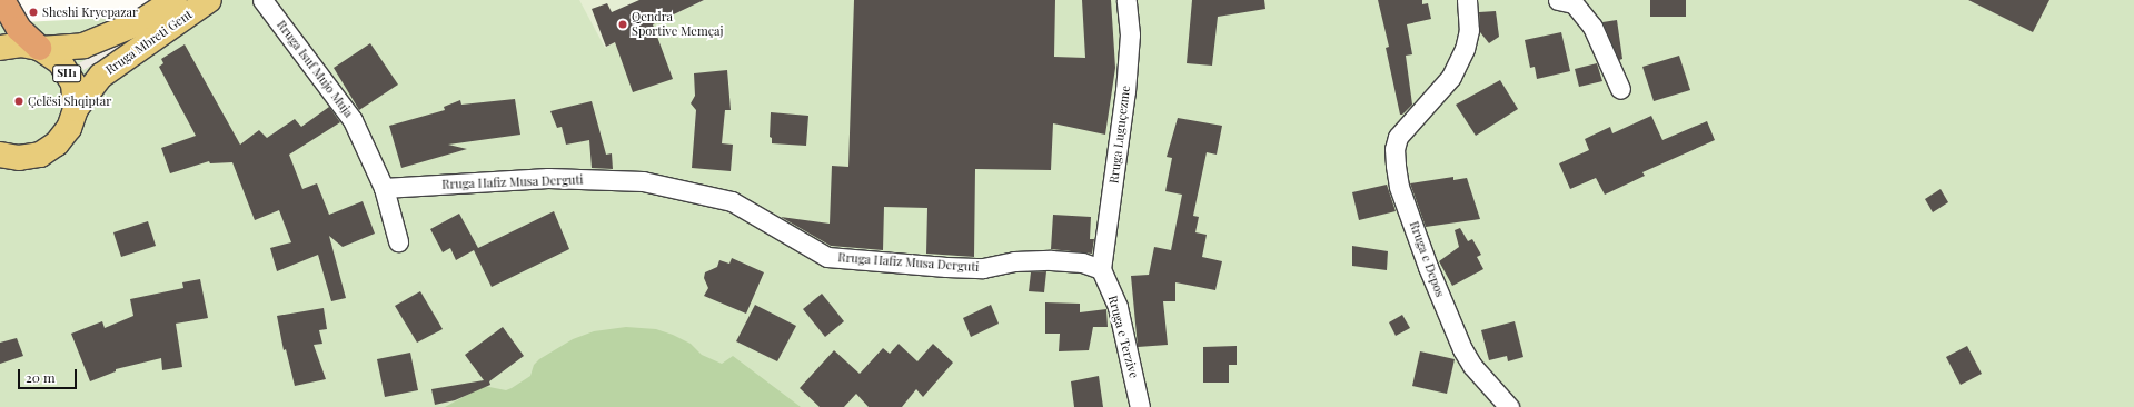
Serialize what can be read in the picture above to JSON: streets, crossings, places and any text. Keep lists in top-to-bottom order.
{
  "streets": {
    "main road": ["Rruga Mbreti Gent", "SH1"],
    "street": [
      "Rruga Isuf Mujo Muja",
      "Rruga Luguçezme",
      "Rruga Hafiz Musa Derguti",
      "Rruga e Depos",
      "Rruga e Terzive"
    ]
  },
  "crossings": [
    ["Rruga Isuf Mujo Muja", "Rruga Hafiz Musa Derguti"],
    ["Rruga Luguçezme", "Rruga Hafiz Musa Derguti"],
    ["Rruga Luguçezme", "Rruga e Terzive"],
    ["Rruga Hafiz Musa Derguti", "Rruga e Terzive"]
  ],
  "places": ["Sheshi Kryepazar", "Qendra Sportive Memçaj", "Çelësi Shqiptar"],
  "scale_bar": "20 m"
}
